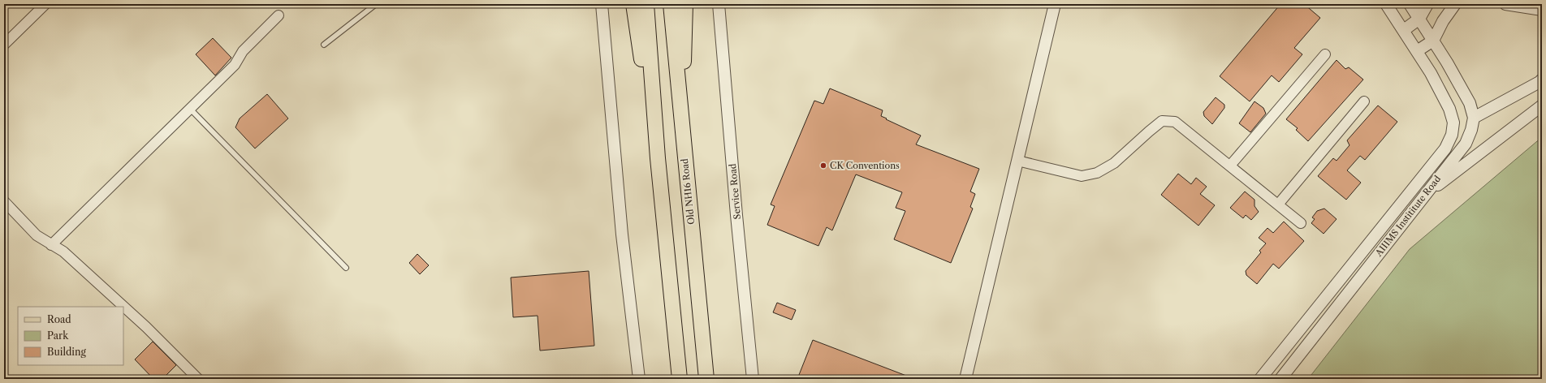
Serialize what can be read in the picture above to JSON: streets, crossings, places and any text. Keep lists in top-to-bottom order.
{
  "streets": {
    "main road": ["Old NH16 Road"],
    "street": ["Service Road", "AIIIMS Instititute Road"]
  },
  "places": ["CK Conventions"],
  "legend": ["Road", "Park", "Building"]
}
